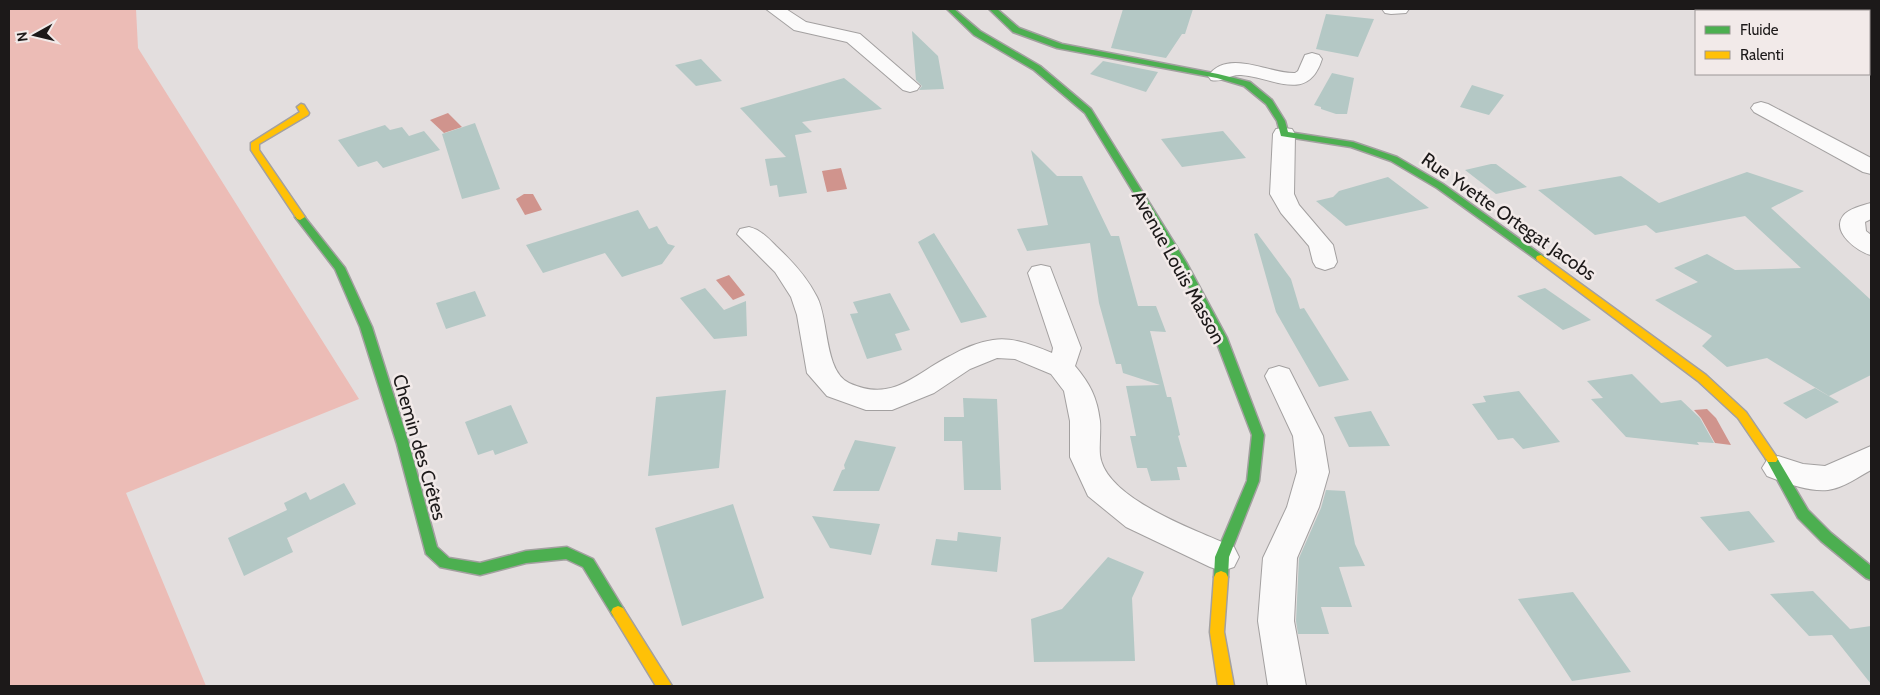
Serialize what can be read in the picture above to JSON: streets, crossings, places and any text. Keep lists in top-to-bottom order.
{
  "streets": {
    "street": ["Rue Yvette Ortegat Jacobs", "Avenue Louis Masson", "Chemin des Crêtes"]
  },
  "legend": ["Fluide", "Ralenti"],
  "north": "left"
}
